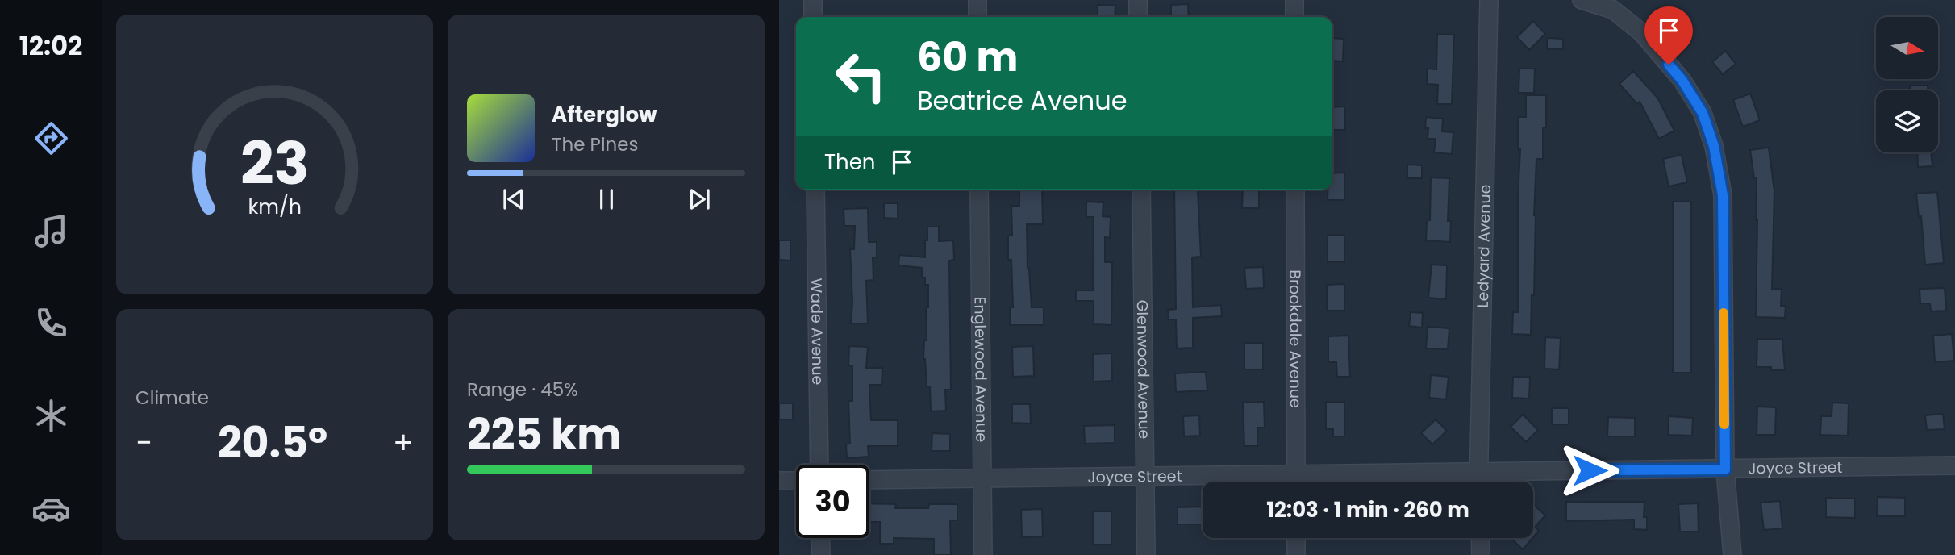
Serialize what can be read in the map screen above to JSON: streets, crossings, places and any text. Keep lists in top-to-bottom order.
{
  "streets": {
    "street": [
      "Ledyard Avenue",
      "Wade Avenue",
      "Brookdale Avenue",
      "Englewood Avenue",
      "Glenwood Avenue",
      "Joyce Street"
    ]
  },
  "crossings": [
    ["Ledyard Avenue", "Joyce Street"],
    ["Englewood Avenue", "Joyce Street"],
    ["Glenwood Avenue", "Joyce Street"]
  ],
  "north": "right",
  "page": {
    "tabs": "12:02",
    "turn": ["60 m", "Beatrice Avenue"],
    "song": ["Afterglow", "The Pines"],
    "then": "Then",
    "tile": [
      "Climate",
      ["Range · 45%", "225 km"]
    ],
    "heat": ["−", "20.5°", "+"],
    "limit": "30",
    "trip": "12:03 · 1 min · 260 m",
    "gauge": ["23", "km/h"]
  }
}
